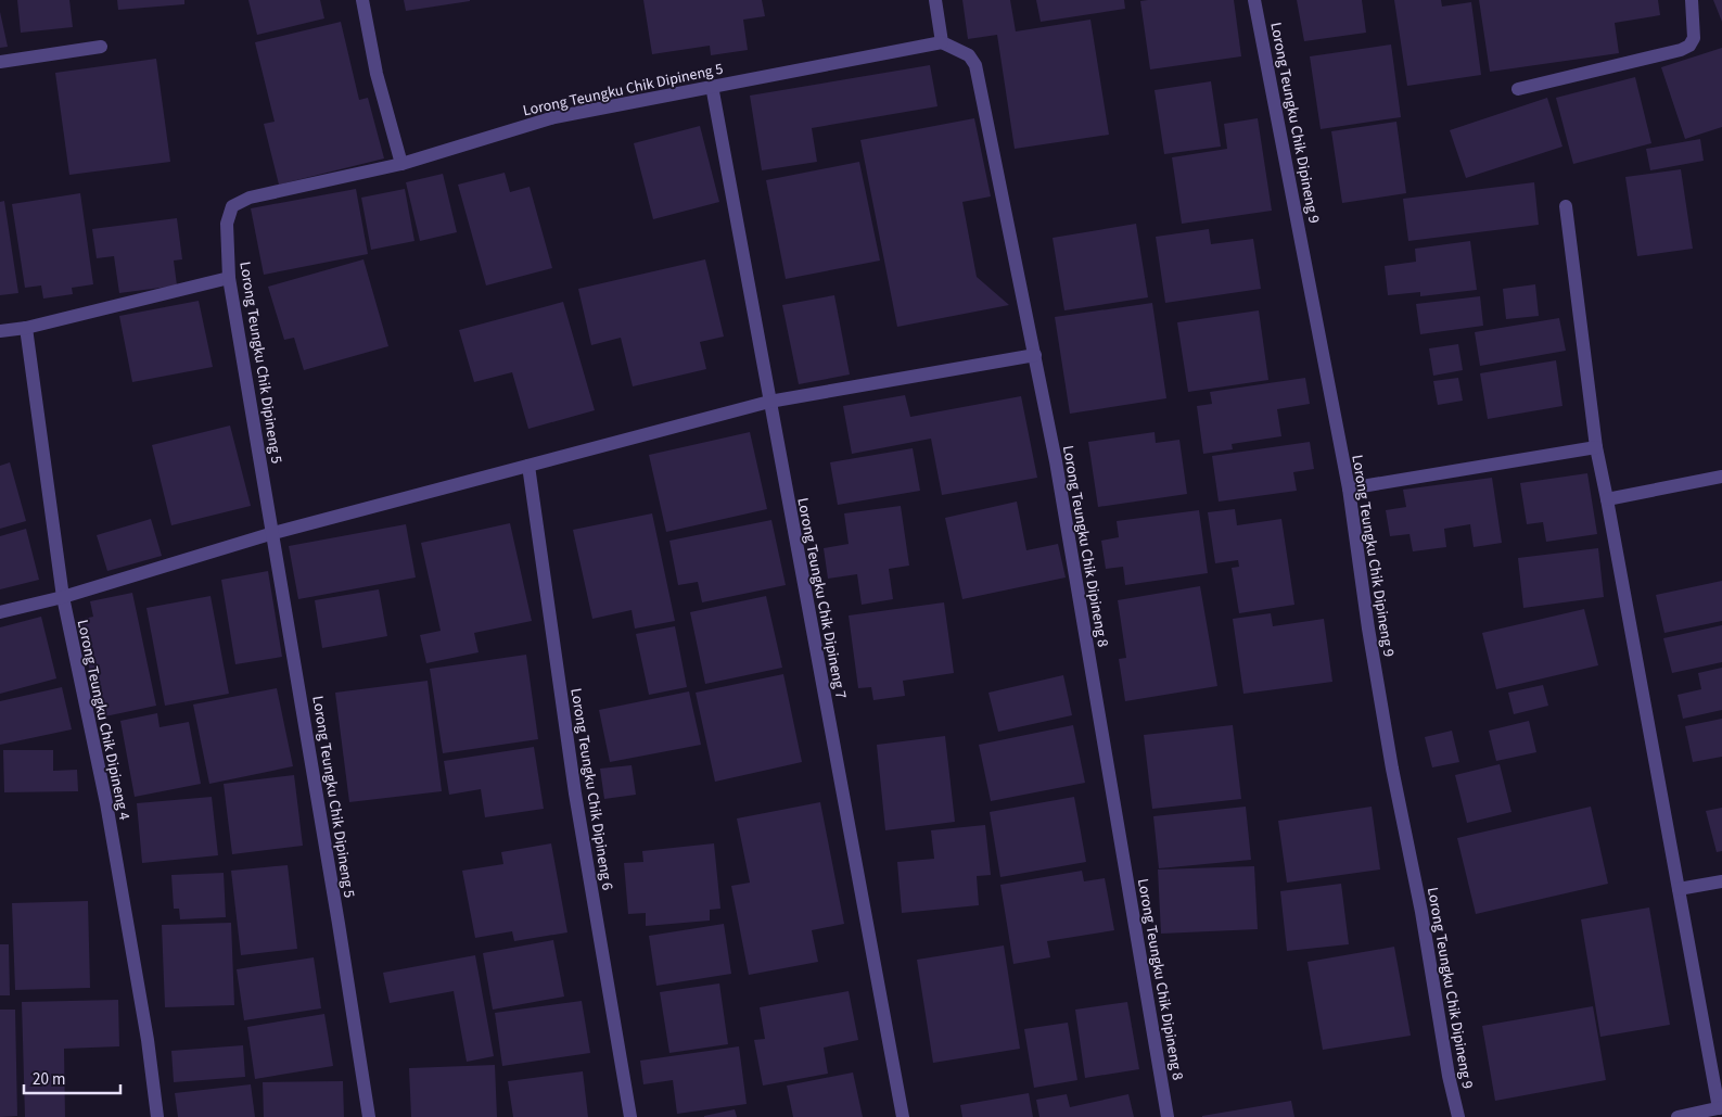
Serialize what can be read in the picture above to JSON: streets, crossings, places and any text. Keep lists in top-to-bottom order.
{
  "streets": {
    "street": [
      "Lorong Teungku Chik Dipineng 5",
      "Lorong Teungku Chik Dipineng 9",
      "Lorong Teungku Chik Dipineng 8",
      "Lorong Teungku Chik Dipineng 7",
      "Lorong Teungku Chik Dipineng 4",
      "Lorong Teungku Chik Dipineng 6"
    ]
  },
  "crossings": [
    ["Lorong Teungku Chik Dipineng 5", "Lorong Teungku Chik Dipineng 8"],
    ["Lorong Teungku Chik Dipineng 5", "Lorong Teungku Chik Dipineng 7"]
  ],
  "scale_bar": "20 m"
}
